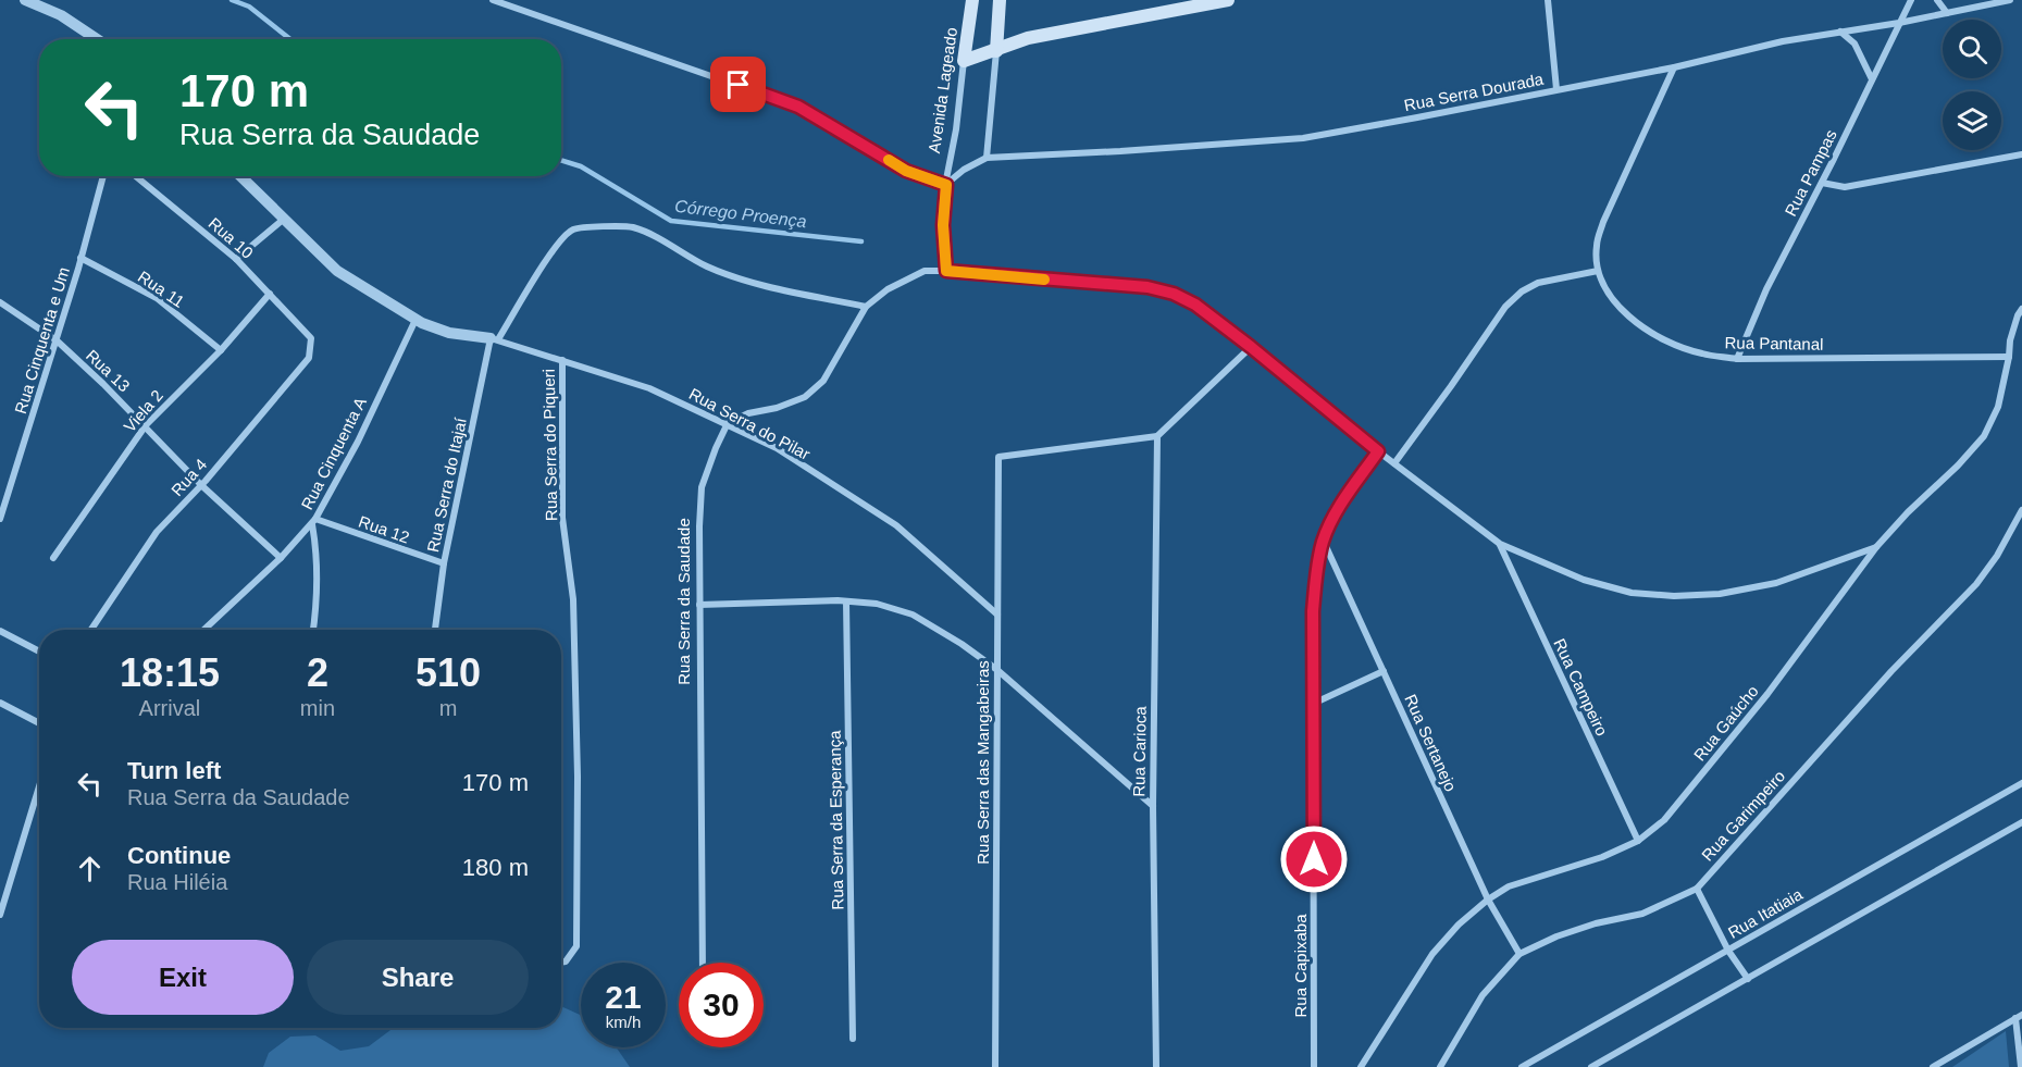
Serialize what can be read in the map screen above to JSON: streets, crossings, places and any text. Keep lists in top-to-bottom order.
{
  "streets": {
    "main road": ["Avenida Lageado"],
    "street": [
      "Rua Serra Dourada",
      "Rua Pampas",
      "Rua 10",
      "Rua 11",
      "Rua Cinquenta e Um",
      "Rua Pantanal",
      "Rua 13",
      "Viela 2",
      "Rua Serra do Pilar",
      "Rua Serra do Piqueri",
      "Rua Cinquenta A",
      "Rua 4",
      "Rua Serra do Itajaí",
      "Rua 12",
      "Rua Serra da Saudade",
      "Rua Campeiro",
      "Rua Gaúcho",
      "Rua Sertanejo",
      "Rua Carioca",
      "Rua Serra das Mangabeiras",
      "Rua Garimpeiro",
      "Rua Serra da Esperança",
      "Rua Itatiaia",
      "Rua Capixaba"
    ]
  },
  "crossings": [
    ["Avenida Lageado", "Rua Serra Dourada"],
    ["Rua Serra Dourada", "Rua Pampas"],
    ["Rua Serra Dourada", "Rua Pantanal"],
    ["Rua Pampas", "Rua Pantanal"],
    ["Rua 10", "Viela 2"],
    ["Rua 10", "Rua 4"],
    ["Rua 11", "Rua Cinquenta e Um"],
    ["Rua 11", "Viela 2"],
    ["Rua Cinquenta e Um", "Rua 13"],
    ["Rua Pantanal", "Rua Gaúcho"],
    ["Rua 13", "Viela 2"],
    ["Rua 13", "Rua Cinquenta A"],
    ["Rua 13", "Rua 4"],
    ["Rua Serra do Pilar", "Rua Serra do Piqueri"],
    ["Rua Serra do Pilar", "Rua Serra do Itajaí"],
    ["Rua Serra do Pilar", "Rua Serra da Saudade"],
    ["Rua Serra do Pilar", "Rua Serra das Mangabeiras"],
    ["Rua Cinquenta A", "Rua 12"],
    ["Rua Serra do Itajaí", "Rua 12"],
    ["Rua Campeiro", "Rua Gaúcho"],
    ["Rua Gaúcho", "Rua Sertanejo"],
    ["Rua Sertanejo", "Rua Garimpeiro"],
    ["Rua Sertanejo", "Rua Capixaba"],
    ["Rua Carioca", "Rua Serra das Mangabeiras"]
  ],
  "water": ["Córrego Proença"],
  "page": {
    "turn": ["170 m", "Rua Serra da Saudade"],
    "eta": [
      "18:15",
      "Arrival",
      "2",
      "min",
      "510",
      "m"
    ],
    "list": [
      {
        "name": "Turn left",
        "note": "Rua Serra da Saudade",
        "value": "170 m"
      },
      {
        "name": "Continue",
        "note": "Rua Hiléia",
        "value": "180 m"
      }
    ],
    "buttons": ["Exit", "Share"],
    "speed": "21 km/h",
    "limit": "30"
  }
}
